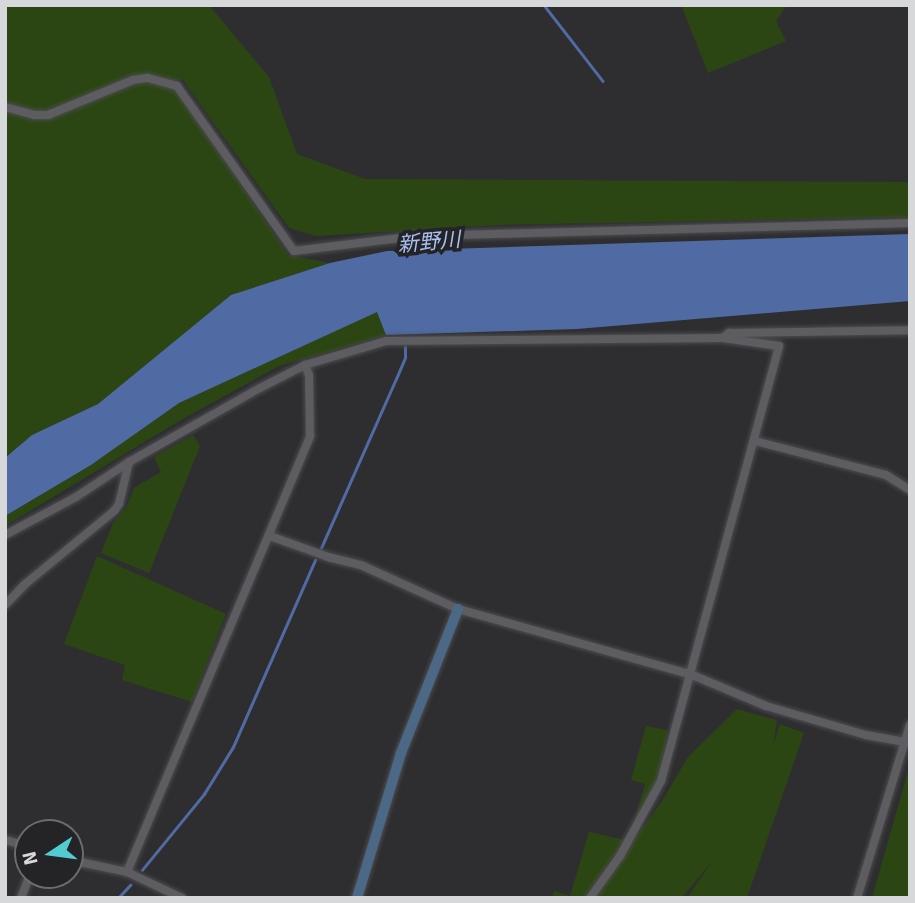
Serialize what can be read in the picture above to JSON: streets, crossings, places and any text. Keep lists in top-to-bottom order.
{
  "water": ["新野川"],
  "north": "left"
}
